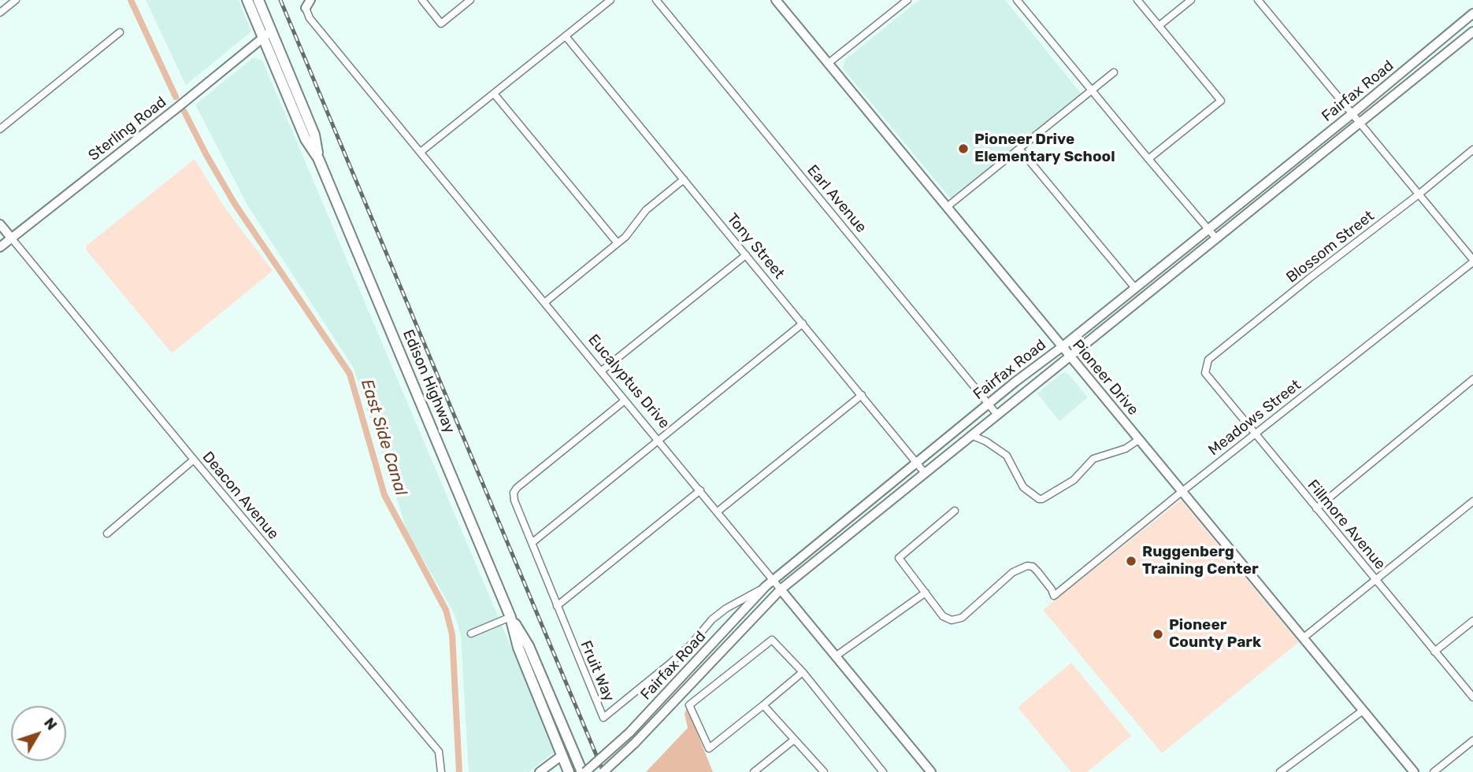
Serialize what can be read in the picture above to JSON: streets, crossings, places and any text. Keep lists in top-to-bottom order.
{
  "streets": {
    "main road": [
      "Fairfax Road",
      "Sterling Road",
      "Pioneer Drive",
      "Edison Highway",
      "Eucalyptus Drive"
    ],
    "street": [
      "Earl Avenue",
      "Tony Street",
      "Blossom Street",
      "Meadows Street",
      "Deacon Avenue",
      "Fillmore Avenue",
      "Fruit Way"
    ]
  },
  "crossings": [
    ["Fairfax Road", "Earl Avenue"],
    ["Fairfax Road", "Tony Street"],
    ["Fairfax Road", "Pioneer Drive"],
    ["Fairfax Road", "Edison Highway"],
    ["Fairfax Road", "Eucalyptus Drive"],
    ["Fairfax Road", "Fruit Way"],
    ["Sterling Road", "Edison Highway"],
    ["Sterling Road", "Deacon Avenue"],
    ["Blossom Street", "Fillmore Avenue"],
    ["Pioneer Drive", "Meadows Street"],
    ["Eucalyptus Drive", "Fruit Way"],
    ["Meadows Street", "Fillmore Avenue"]
  ],
  "water": ["East Side Canal"],
  "places": ["Pioneer Drive Elementary School", "Ruggenberg Training Center", "Pioneer County Park"],
  "north": "top right"
}
